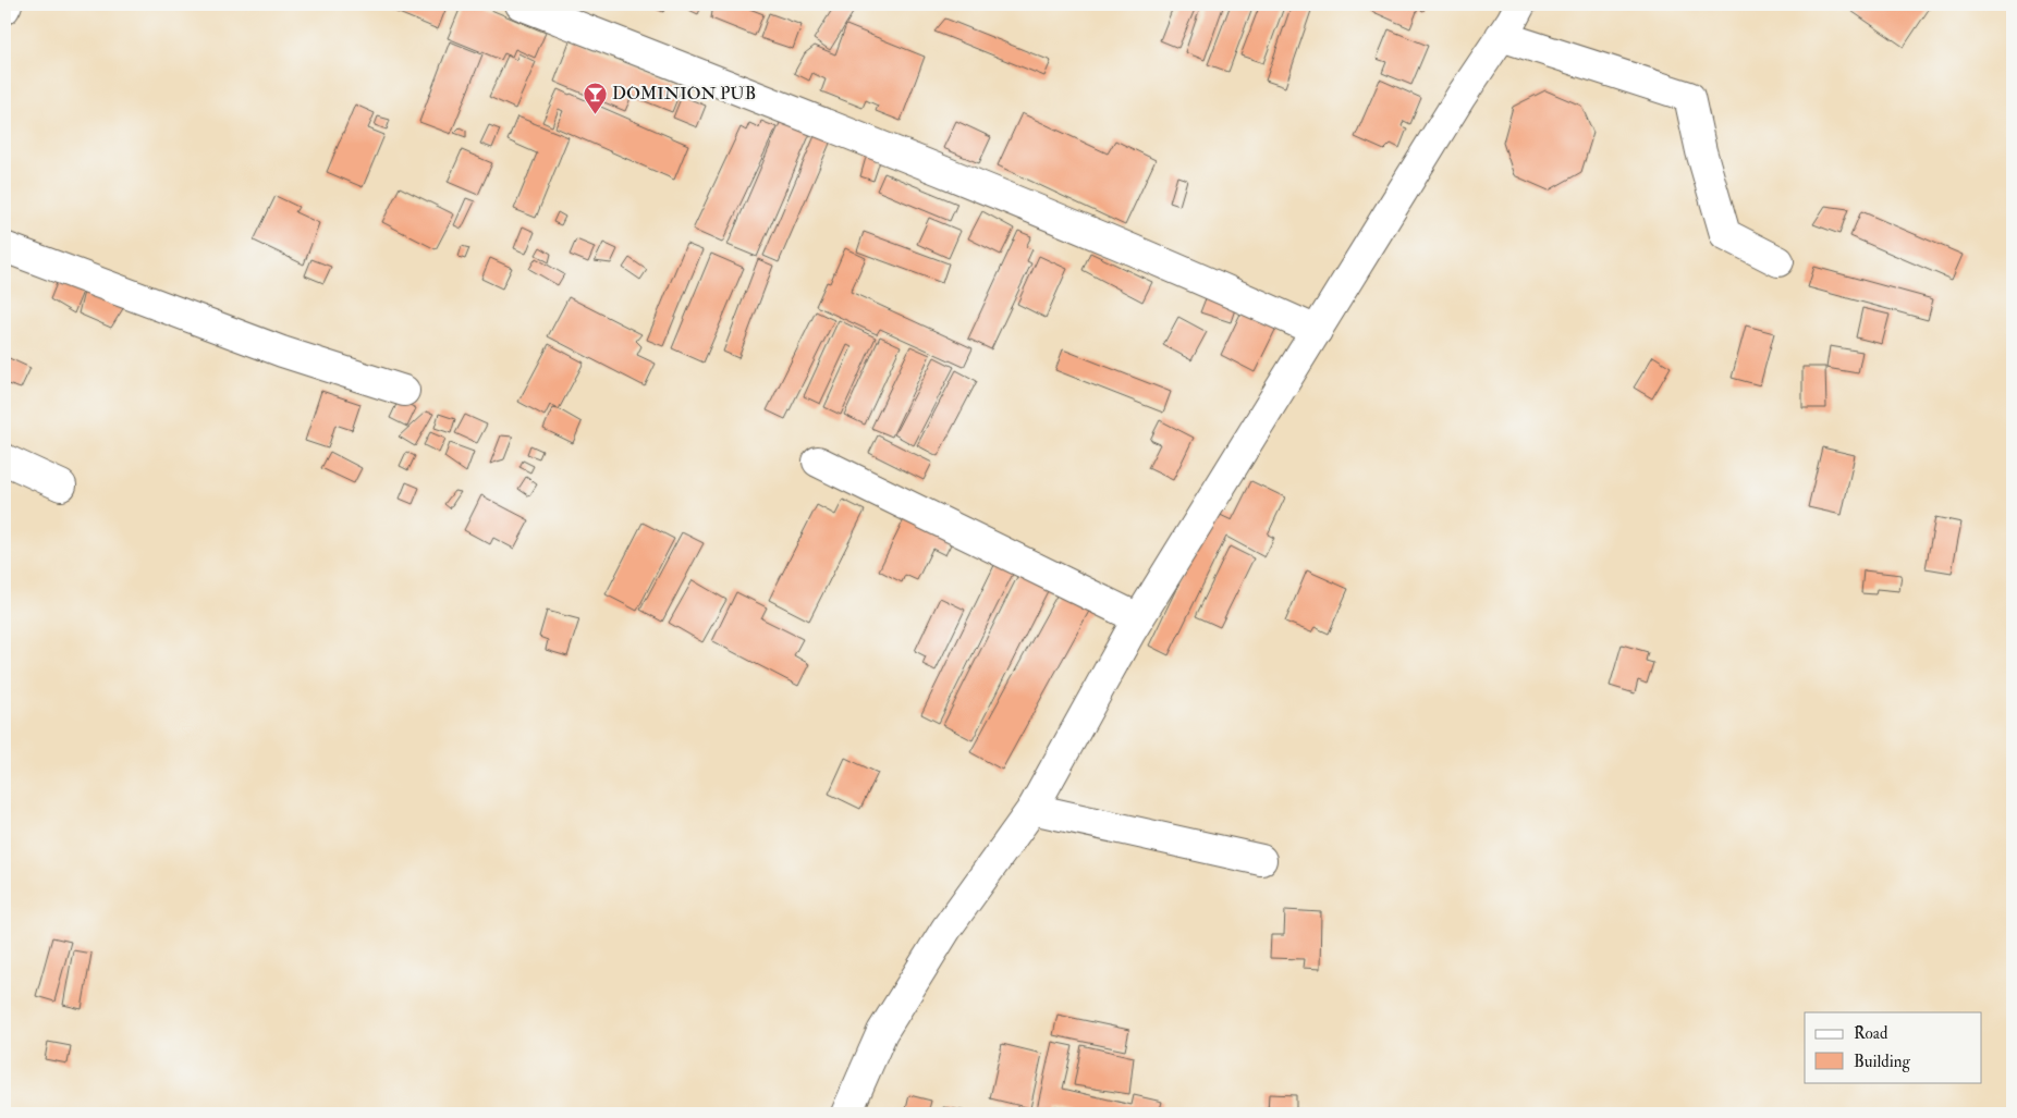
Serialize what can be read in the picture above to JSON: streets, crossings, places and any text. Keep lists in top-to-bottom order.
{
  "places": {
    "bar": ["DOMINION PUB"]
  },
  "legend": ["Road", "Building"]
}
